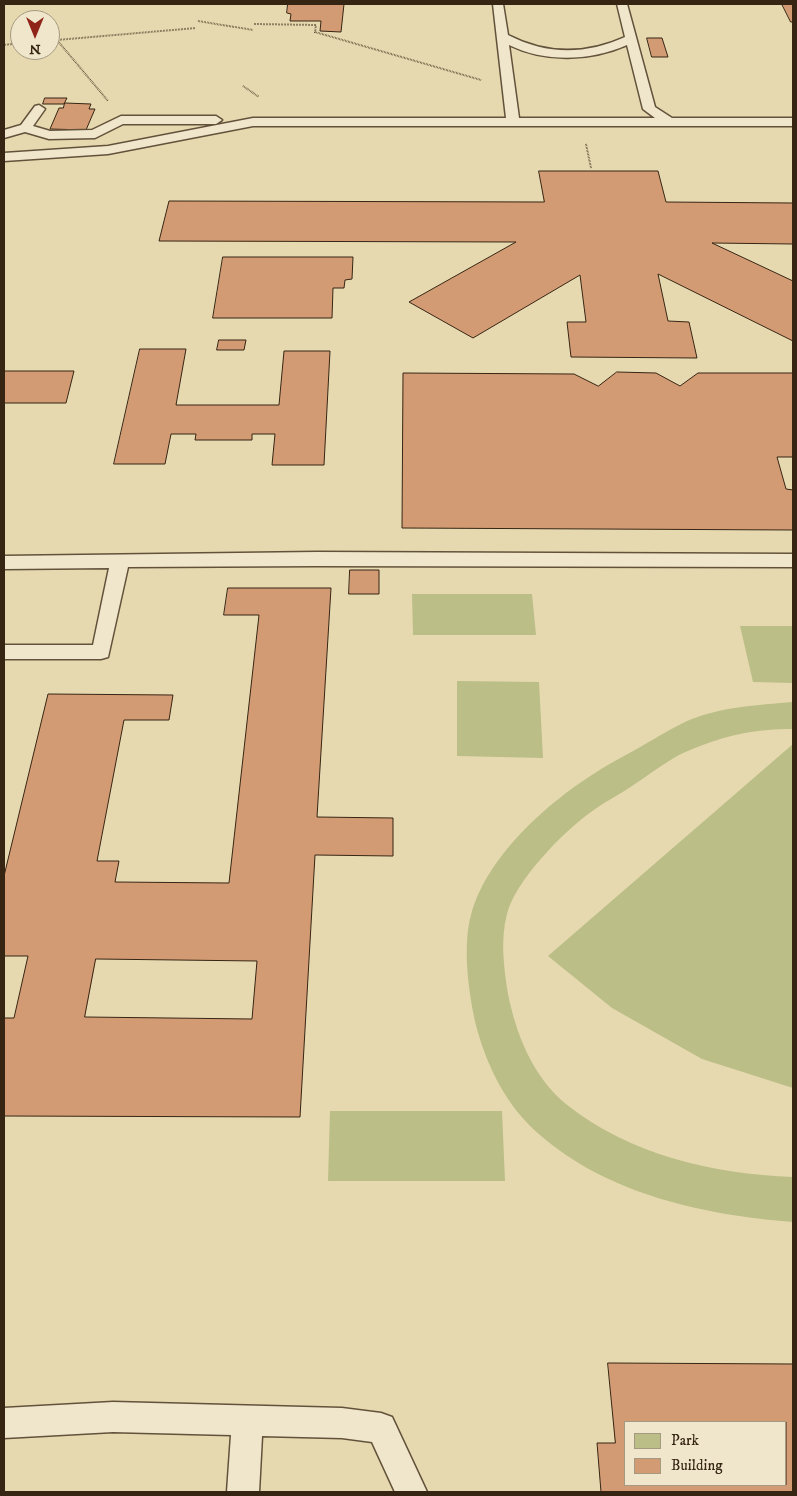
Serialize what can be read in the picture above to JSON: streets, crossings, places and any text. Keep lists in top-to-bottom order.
{
  "legend": ["Park", "Building"],
  "north": "bottom"
}
